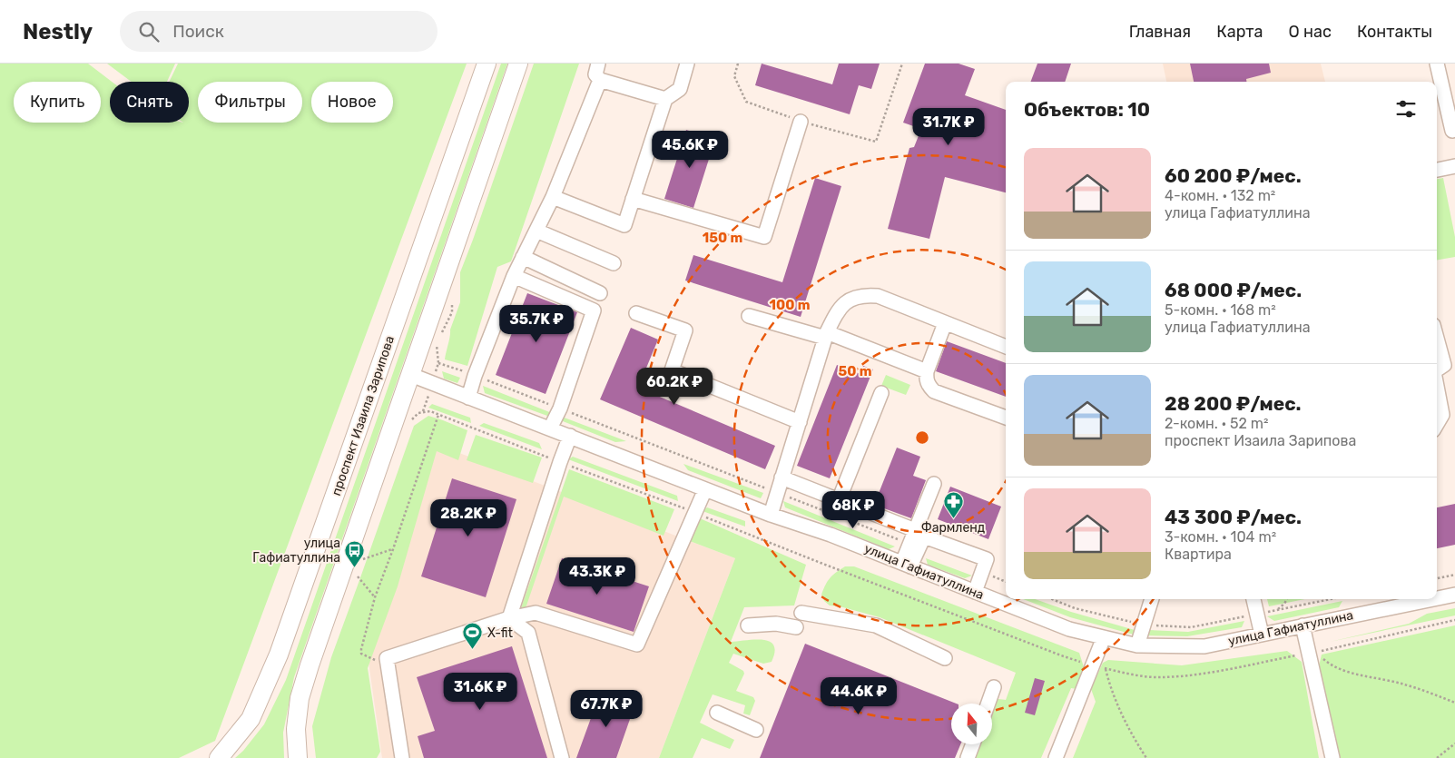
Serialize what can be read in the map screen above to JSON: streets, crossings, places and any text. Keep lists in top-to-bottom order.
{
  "streets": {
    "main road": ["проспект Изаила Зарипова"],
    "street": ["улица Гафиатуллина"]
  },
  "places": {
    "pharmacy": ["Фармленд"],
    "bus stop": ["улица Гафиатуллина"],
    "sports": ["X-fit"]
  },
  "north": "top",
  "page": {
    "header": "Nestly",
    "search": "Поиск",
    "nav": [
      "Главная",
      "Карта",
      "О нас",
      "Контакты"
    ],
    "chip": [
      "Купить",
      "Снять",
      "Фильтры",
      "Новое"
    ],
    "heading": "Объектов: 10",
    "price": [
      "31.7K ₽",
      "45.6K ₽",
      "35.7K ₽",
      "60.2K ₽",
      "68K ₽",
      "28.2K ₽",
      "43.3K ₽",
      "31.6K ₽",
      "44.6K ₽",
      "67.7K ₽"
    ],
    "list": [
      {
        "name": "60 200 ₽/мес.",
        "note": "4-комн. · 132 m² · улица Гафиатуллина"
      },
      {
        "name": "68 000 ₽/мес.",
        "note": "5-комн. · 168 m² · улица Гафиатуллина"
      },
      {
        "name": "28 200 ₽/мес.",
        "note": "2-комн. · 52 m² · проспект Изаила Зарипова"
      },
      {
        "name": "43 300 ₽/мес.",
        "note": "3-комн. · 104 m² · Квартира"
      }
    ]
  },
  "rings": ["150 m", "100 m", "50 m"]
}
